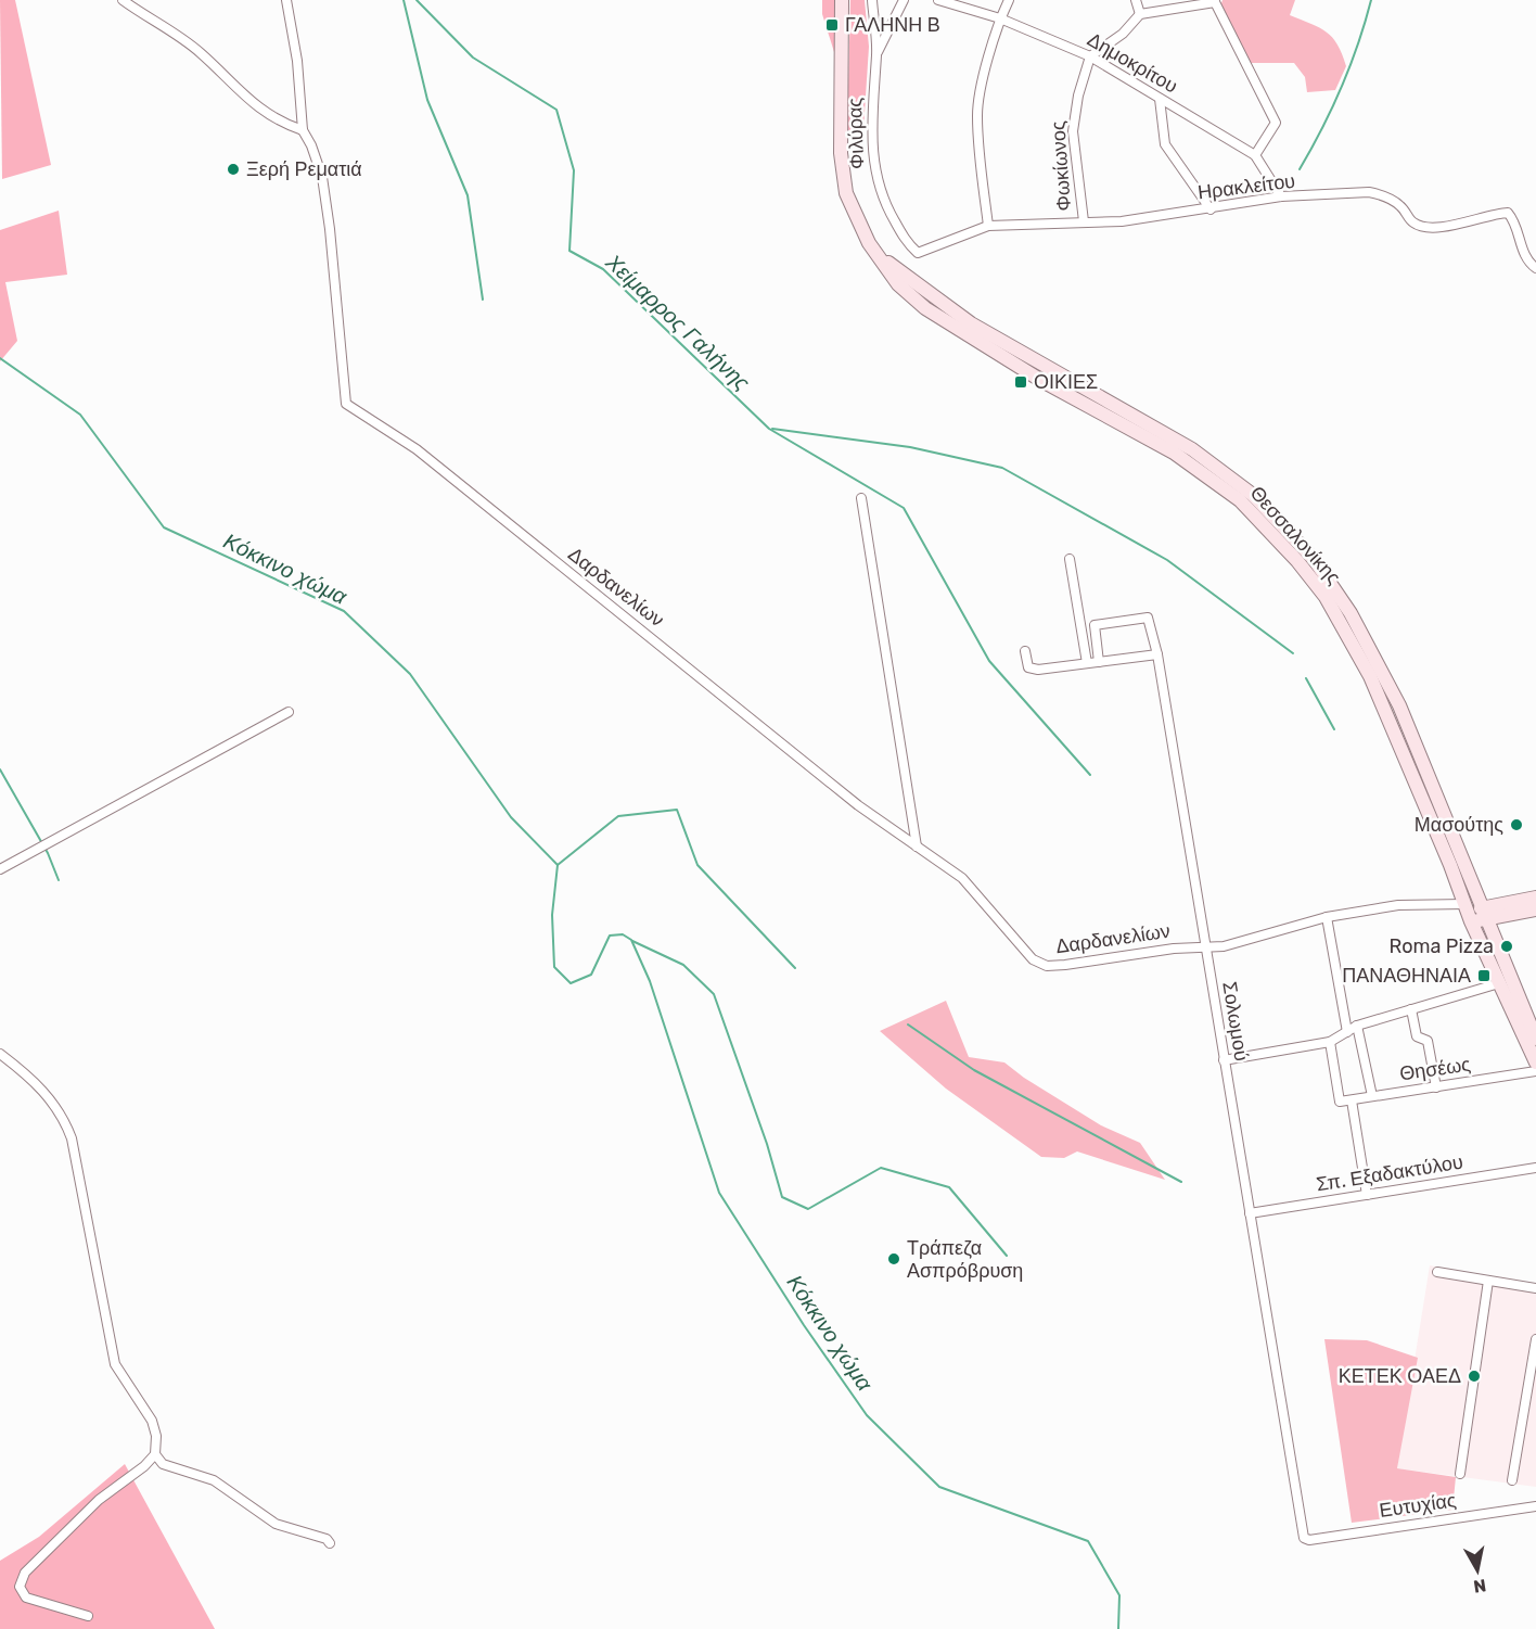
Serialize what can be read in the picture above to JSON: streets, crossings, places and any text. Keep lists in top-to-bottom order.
{
  "streets": {
    "main road": ["Θεσσαλονίκης"],
    "street": [
      "Δημοκρίτου",
      "Φιλύρας",
      "Φωκίωνος",
      "Ηρακλείτου",
      "Δαρδανελίων",
      "Σολωμού",
      "Θησέως",
      "Σπ. Εξαδακτύλου",
      "Ευτυχίας"
    ]
  },
  "crossings": [
    ["Δημοκρίτου", "Φωκίωνος"],
    ["Δημοκρίτου", "Ηρακλείτου"],
    ["Φιλύρας", "Ηρακλείτου"],
    ["Φωκίωνος", "Ηρακλείτου"],
    ["Δαρδανελίων", "Σολωμού"],
    ["Σολωμού", "Σπ. Εξαδακτύλου"],
    ["Σολωμού", "Ευτυχίας"]
  ],
  "water": ["Χείμαρρος Γαλήνης", "Κόκκινο χώμα"],
  "places": {
    "transit": ["ΓΑΛΗΝΗ Β", "ΟΙΚΙΕΣ", "ΠΑΝΑΘΗΝΑΙΑ"],
    "other": [
      "Ξερή Ρεματιά",
      "Μασούτης",
      "Roma Pizza",
      "Τράπεζα Ασπρόβρυση",
      "ΚΕΤΕΚ ΟΑΕΔ"
    ]
  },
  "north": "bottom"
}
